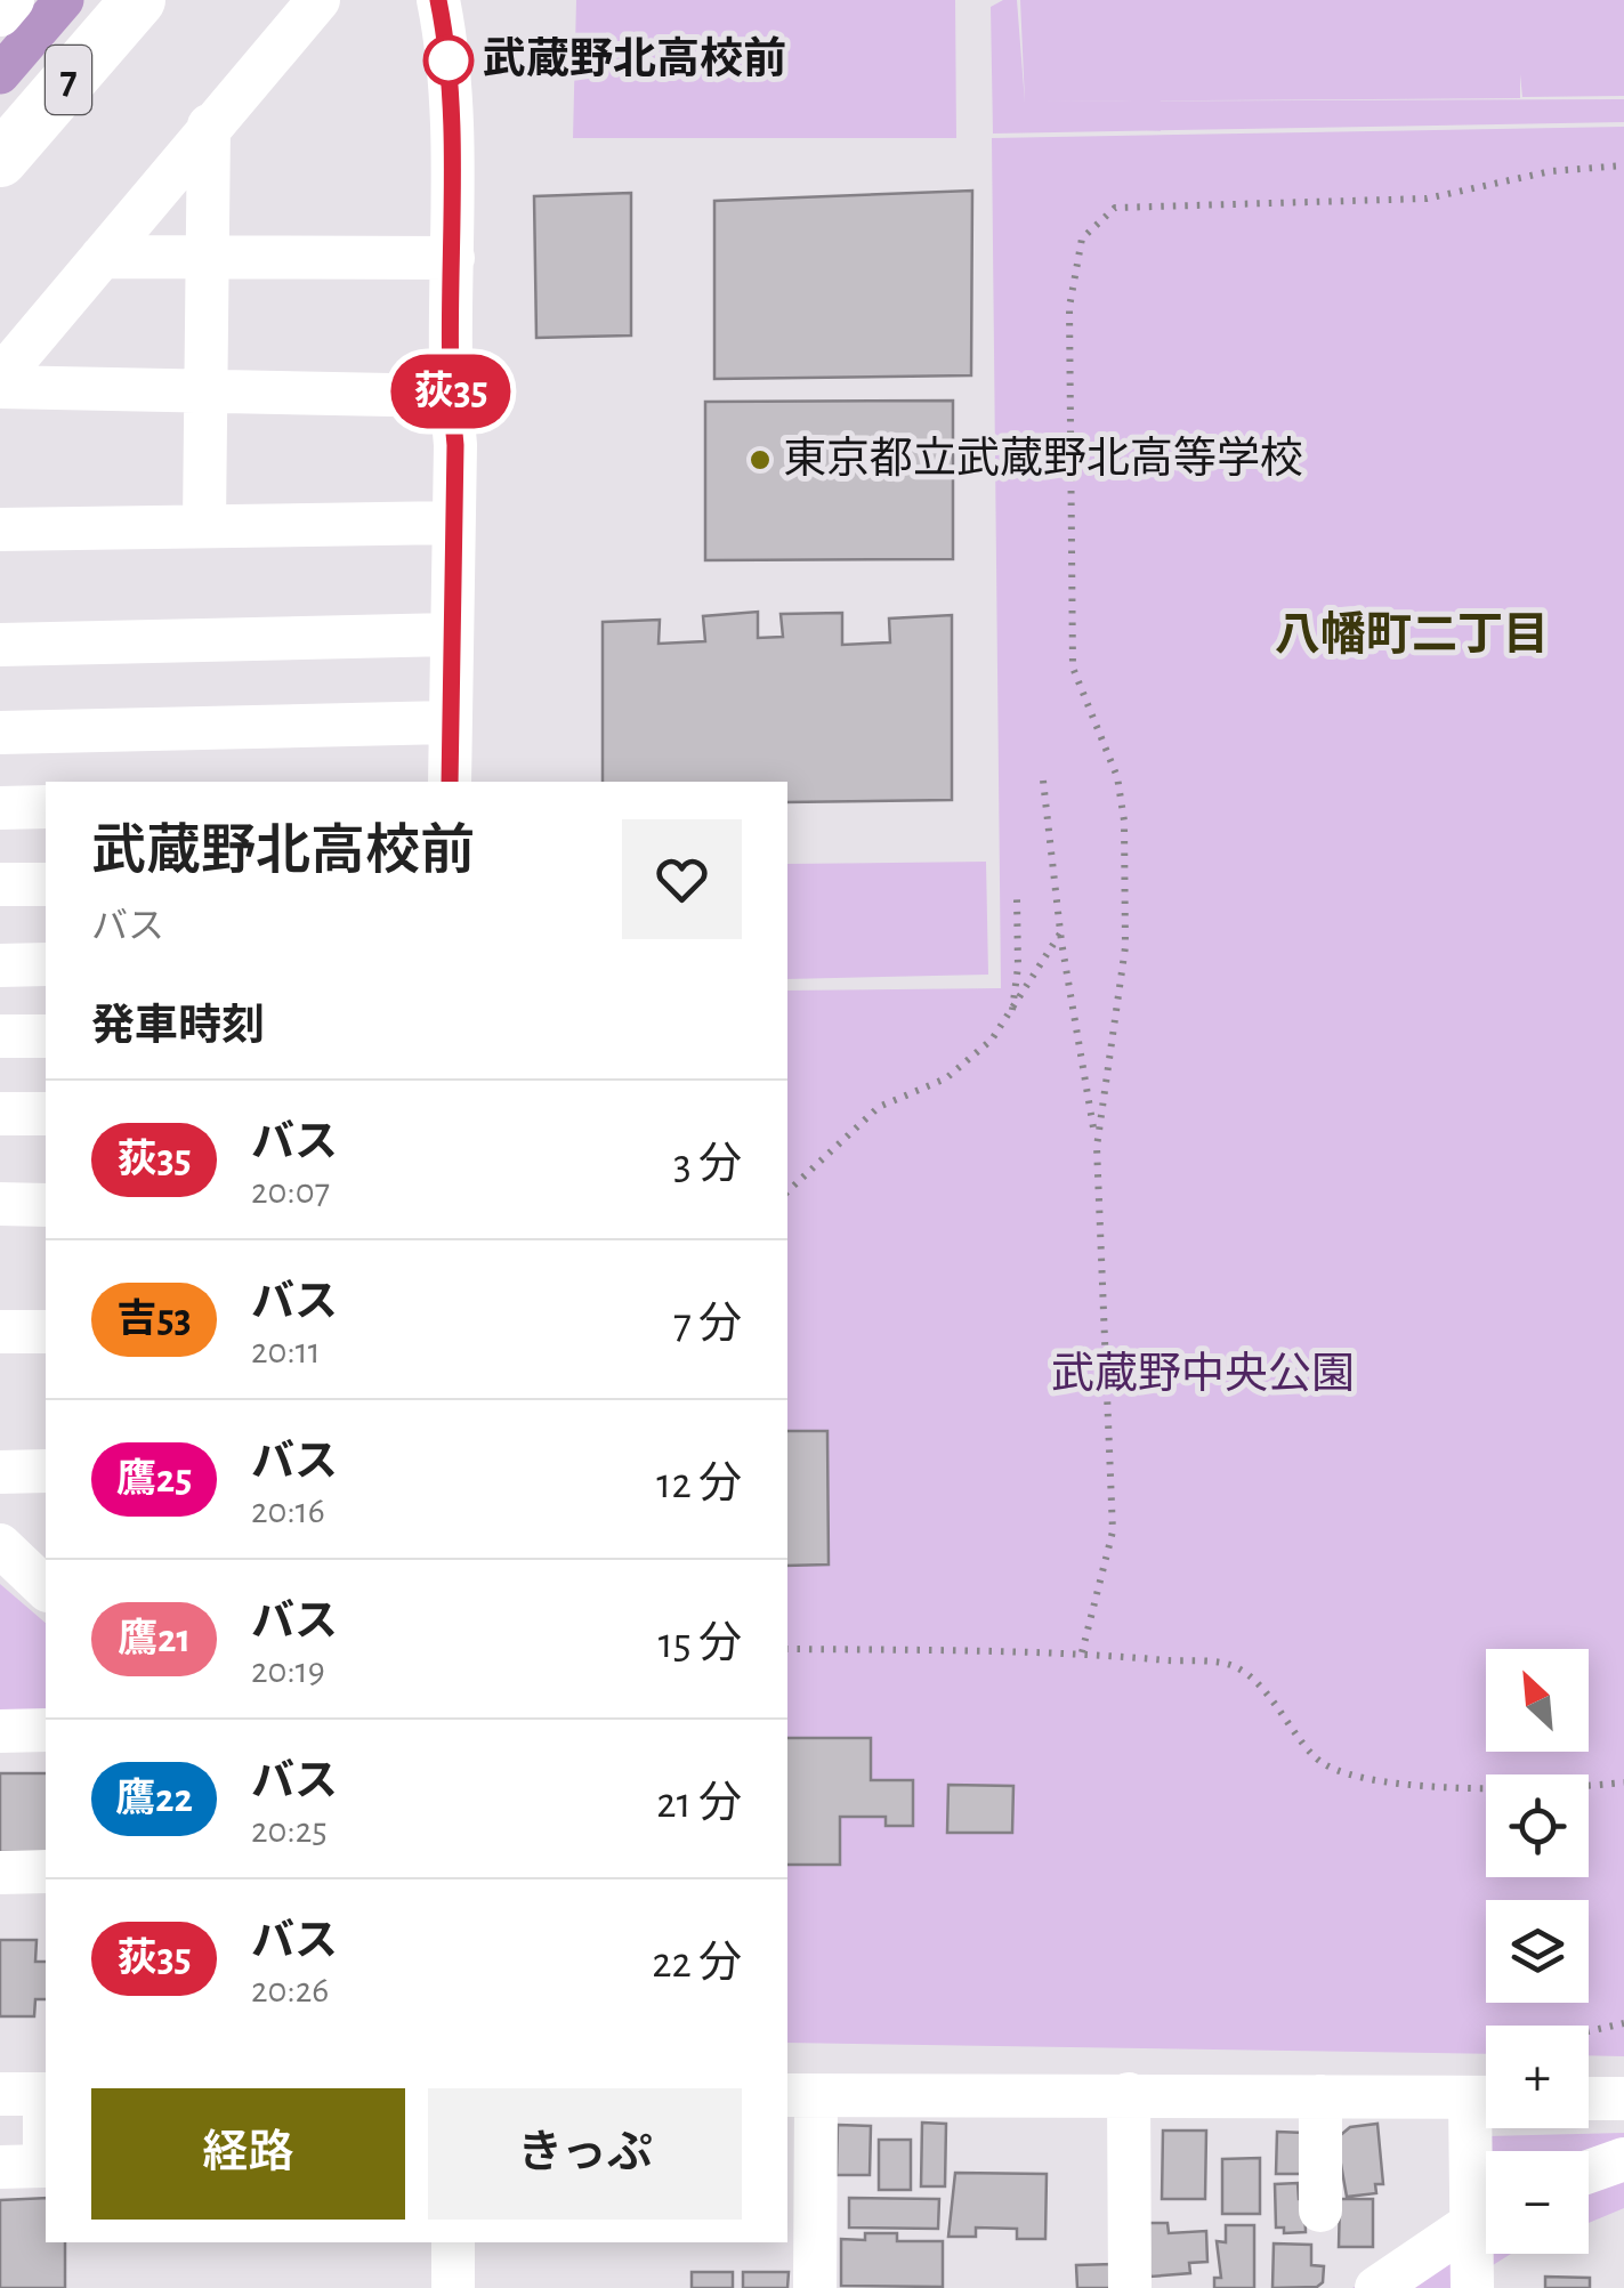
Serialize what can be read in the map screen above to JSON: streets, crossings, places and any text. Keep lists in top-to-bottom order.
{
  "streets": {
    "main road": ["7"]
  },
  "districts": ["八幡町二丁目"],
  "parks": ["武蔵野中央公園"],
  "places": ["武蔵野北高校前", "東京都立武蔵野北高等学校"],
  "lines": ["bus line 荻35"],
  "north": "top left",
  "page": {
    "on_map": "荻35",
    "heading": [
      ["武蔵野北高校前", "バス"],
      "発車時刻"
    ],
    "list": [
      {
        "mark": "荻35",
        "name": "バス",
        "note": "20:07",
        "value": "3 分"
      },
      {
        "mark": "吉53",
        "name": "バス",
        "note": "20:11",
        "value": "7 分"
      },
      {
        "mark": "鷹25",
        "name": "バス",
        "note": "20:16",
        "value": "12 分"
      },
      {
        "mark": "鷹21",
        "name": "バス",
        "note": "20:19",
        "value": "15 分"
      },
      {
        "mark": "鷹22",
        "name": "バス",
        "note": "20:25",
        "value": "21 分"
      },
      {
        "mark": "荻35",
        "name": "バス",
        "note": "20:26",
        "value": "22 分"
      }
    ],
    "map_buttons": ["+", "−"],
    "buttons": ["経路", "きっぷ"]
  }
}
